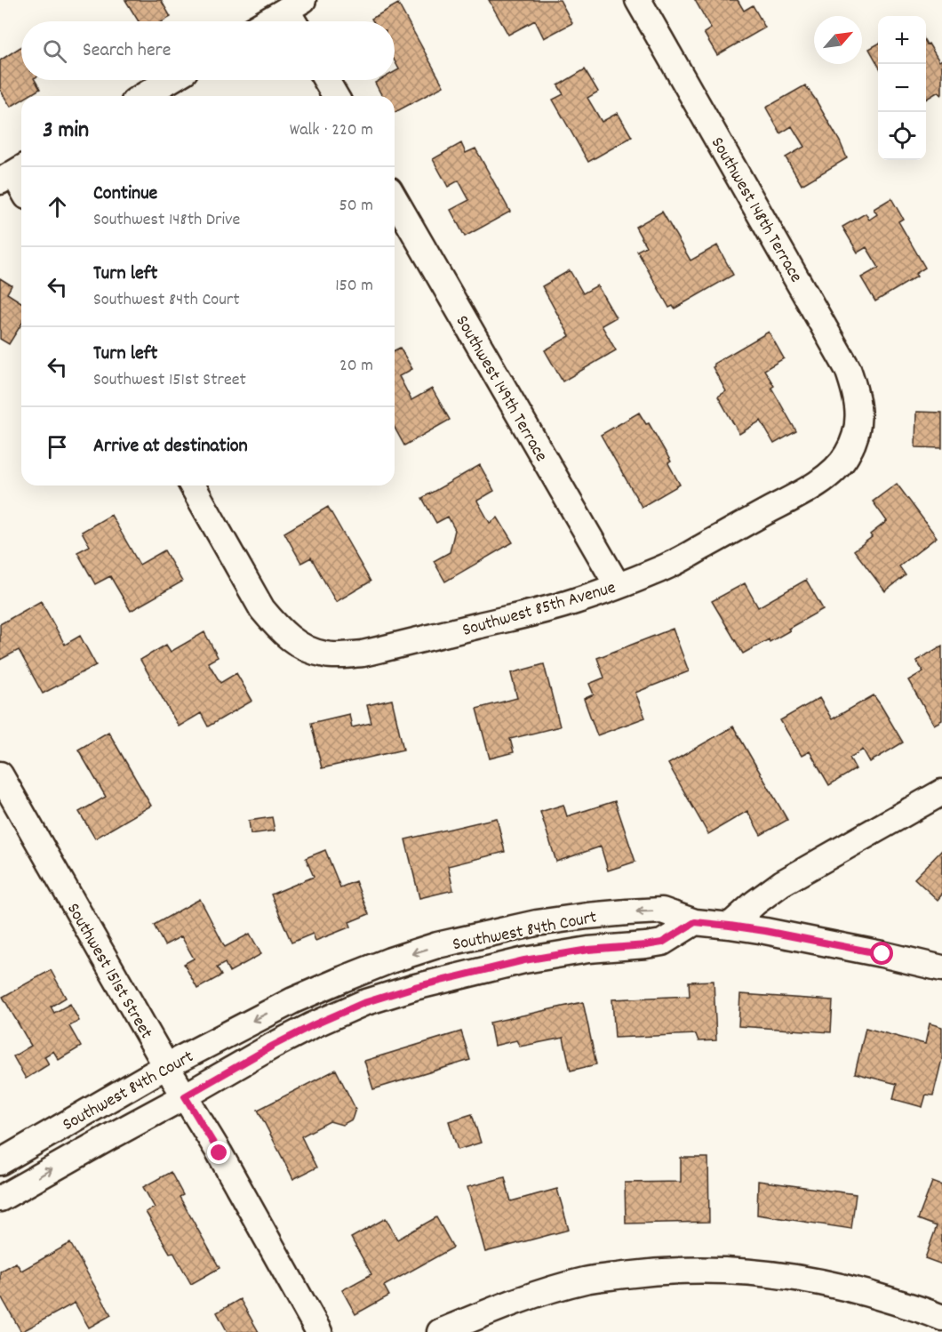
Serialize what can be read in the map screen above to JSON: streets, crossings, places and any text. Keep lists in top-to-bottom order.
{
  "streets": {
    "street": [
      "Southwest 148th Terrace",
      "Southwest 149th Terrace",
      "Southwest 85th Avenue",
      "Southwest 84th Court",
      "Southwest 151st Street"
    ]
  },
  "crossings": [
    ["Southwest 148th Terrace", "Southwest 85th Avenue"],
    ["Southwest 149th Terrace", "Southwest 85th Avenue"],
    ["Southwest 84th Court", "Southwest 151st Street"]
  ],
  "north": "top right",
  "page": {
    "map_buttons": ["+", "−"],
    "search": "Search here",
    "heading": ["3 min", "Walk · 220 m"],
    "list": [
      ["Continue", "Southwest 148th Drive", "50 m"],
      ["Turn left", "Southwest 84th Court", "150 m"],
      ["Turn left", "Southwest 151st Street", "20 m"],
      "Arrive at destination"
    ]
  }
}
